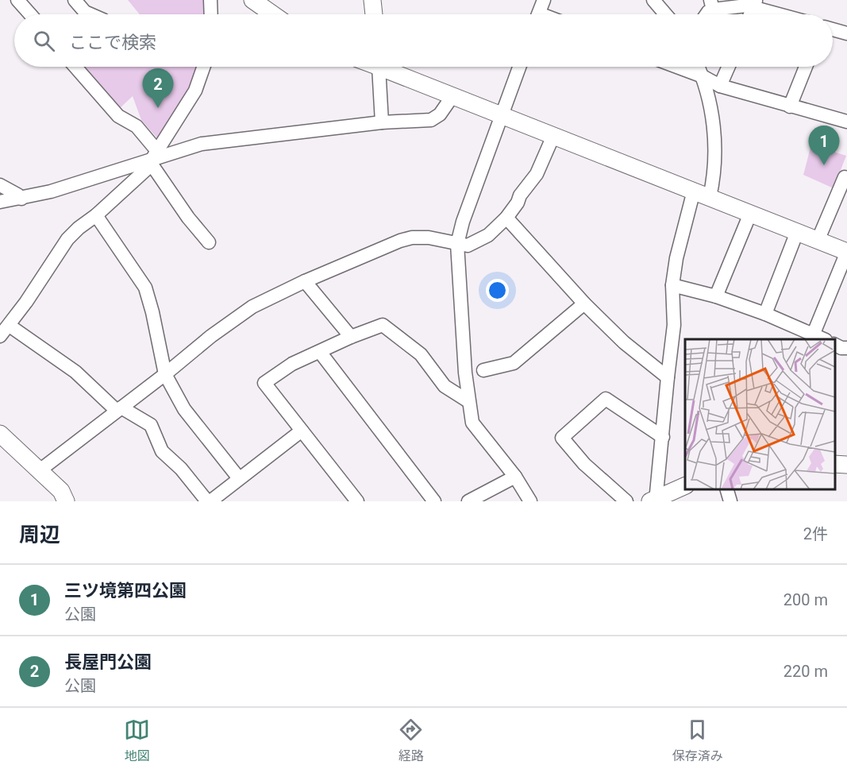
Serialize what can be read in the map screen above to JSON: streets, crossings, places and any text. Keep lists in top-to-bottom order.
{
  "page": {
    "search": "ここで検索",
    "pins": ["2", "1"],
    "heading": ["周辺", "2件"],
    "list": [
      {
        "mark": "1",
        "name": "三ツ境第四公園",
        "note": "公園",
        "value": "200 m"
      },
      {
        "mark": "2",
        "name": "長屋門公園",
        "note": "公園",
        "value": "220 m"
      }
    ],
    "nav": ["地図", "経路", "保存済み"]
  }
}
